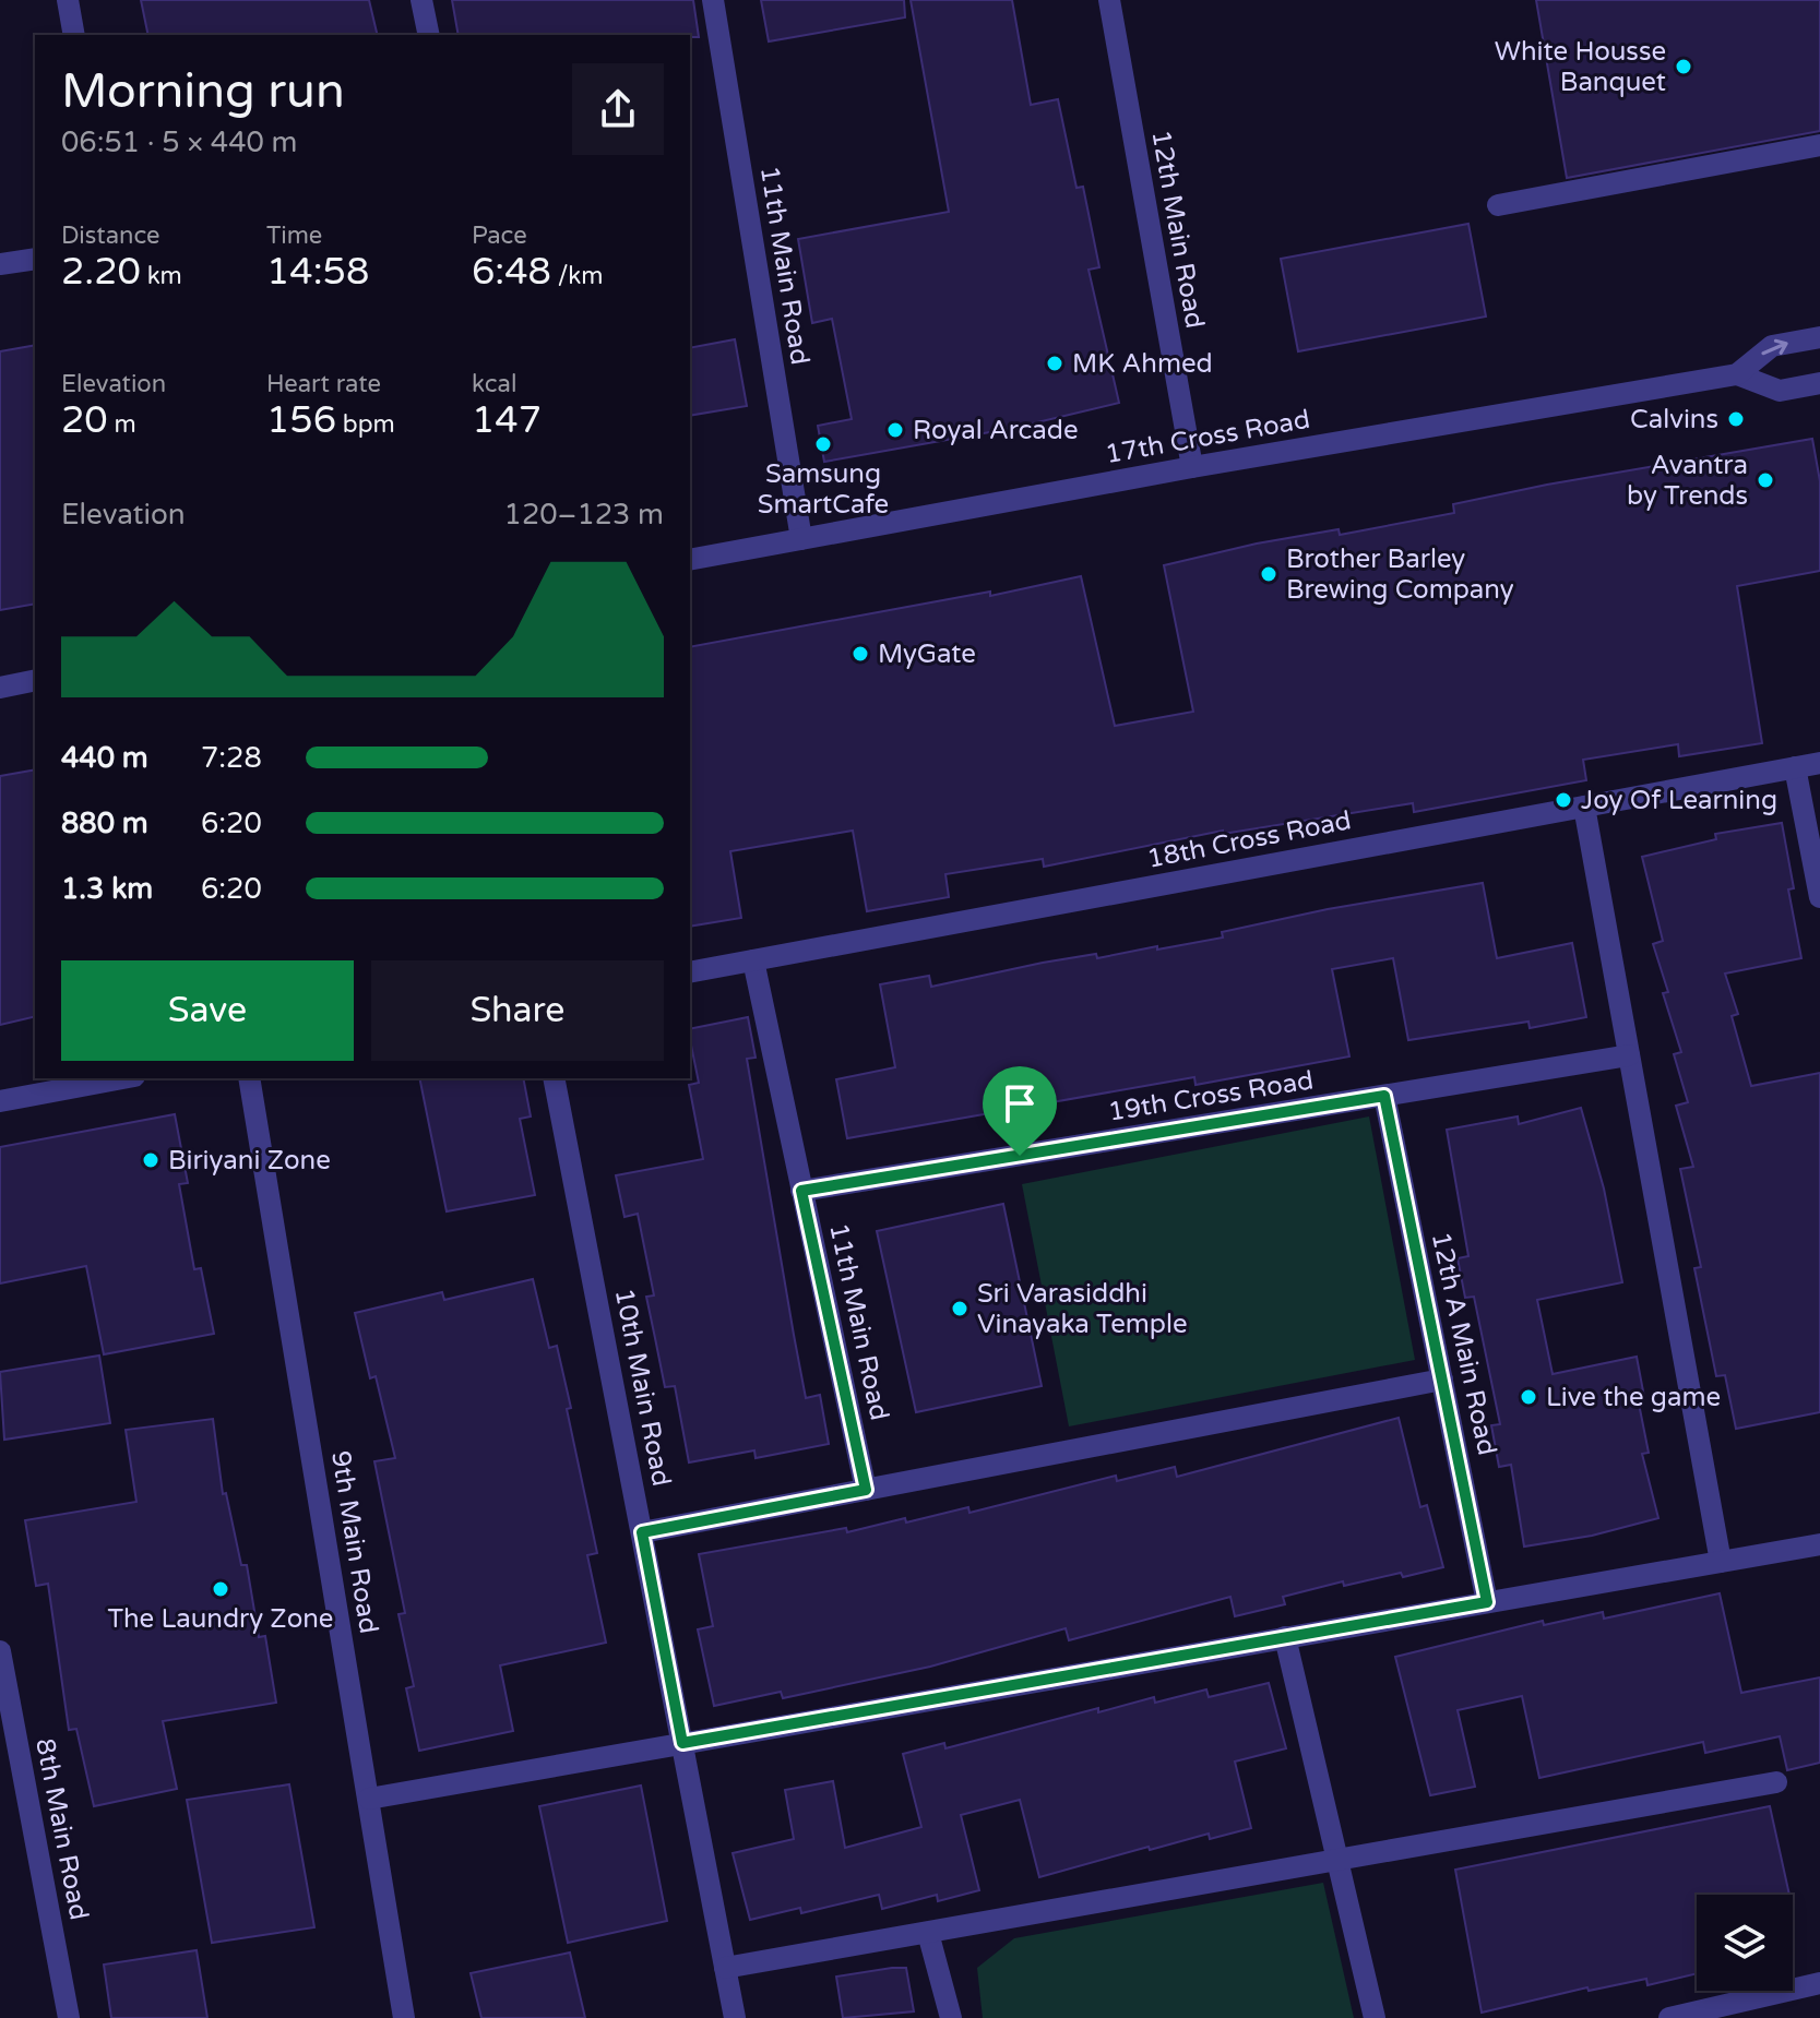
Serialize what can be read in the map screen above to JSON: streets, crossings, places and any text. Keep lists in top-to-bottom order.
{
  "streets": {
    "street": [
      "12th Main Road",
      "11th Main Road",
      "17th Cross Road",
      "18th Cross Road",
      "19th Cross Road",
      "12th A Main Road",
      "10th Main Road",
      "9th Main Road",
      "8th Main Road"
    ]
  },
  "crossings": [
    ["12th Main Road", "17th Cross Road"],
    ["11th Main Road", "17th Cross Road"],
    ["11th Main Road", "18th Cross Road"],
    ["11th Main Road", "19th Cross Road"],
    ["19th Cross Road", "12th A Main Road"]
  ],
  "places": [
    "White Housse Banquet",
    "MK Ahmed",
    "Calvins",
    "Royal Arcade",
    "Samsung SmartCafe",
    "Avantra by Trends",
    "Brother Barley Brewing Company",
    "MyGate",
    "Joy Of Learning",
    "Biriyani Zone",
    "Sri Varasiddhi Vinayaka Temple",
    "Live the game",
    "The Laundry Zone"
  ],
  "page": {
    "heading": ["Morning run", "06:51 · 5 × 440 m"],
    "stats": [
      ["Distance", "2.20 km"],
      ["Time", "14:58"],
      ["Pace", "6:48 /km"],
      ["Elevation", "20 m"],
      ["Heart rate", "156 bpm"],
      ["kcal", "147"]
    ],
    "chart": ["Elevation", "120–123 m"],
    "list": [
      {
        "name": "440 m",
        "note": "7:28"
      },
      {
        "name": "880 m",
        "note": "6:20"
      },
      {
        "name": "1.3 km",
        "note": "6:20"
      }
    ],
    "buttons": ["Save", "Share"]
  }
}
